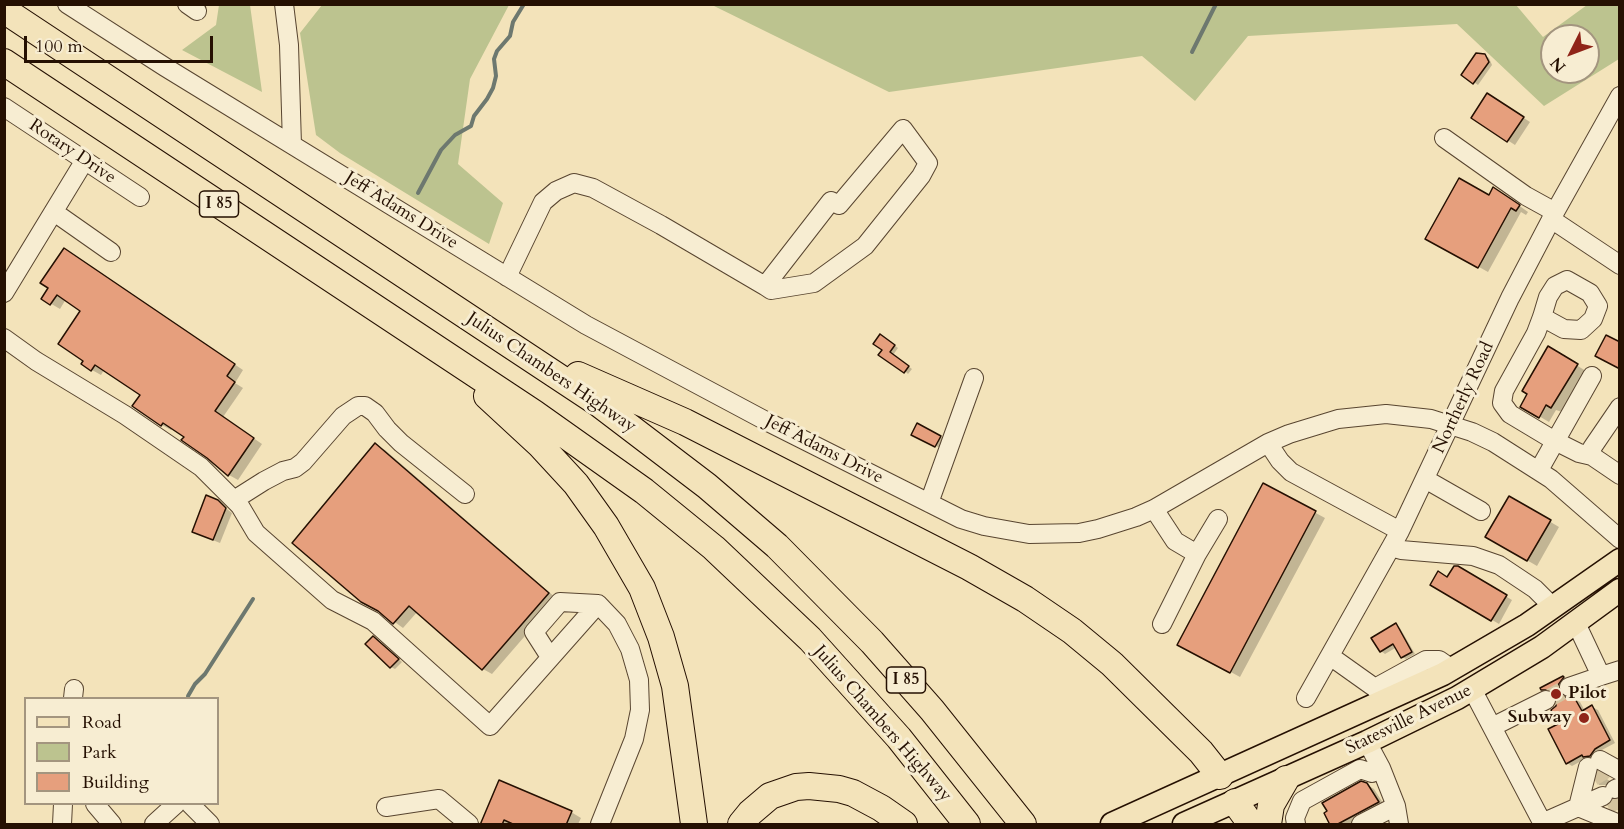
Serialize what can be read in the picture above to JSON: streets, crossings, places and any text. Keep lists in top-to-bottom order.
{
  "streets": {
    "highway": ["I 85", "Julius Chambers Highway"],
    "main road": ["Statesville Avenue"],
    "street": ["Rotary Drive", "Jeff Adams Drive", "Northerly Road"]
  },
  "crossings": [
    ["Jeff Adams Drive", "Northerly Road"]
  ],
  "places": ["Pilot", "Subway"],
  "legend": ["Road", "Park", "Building"],
  "scale_bar": "100 m",
  "north": "bottom left"
}
